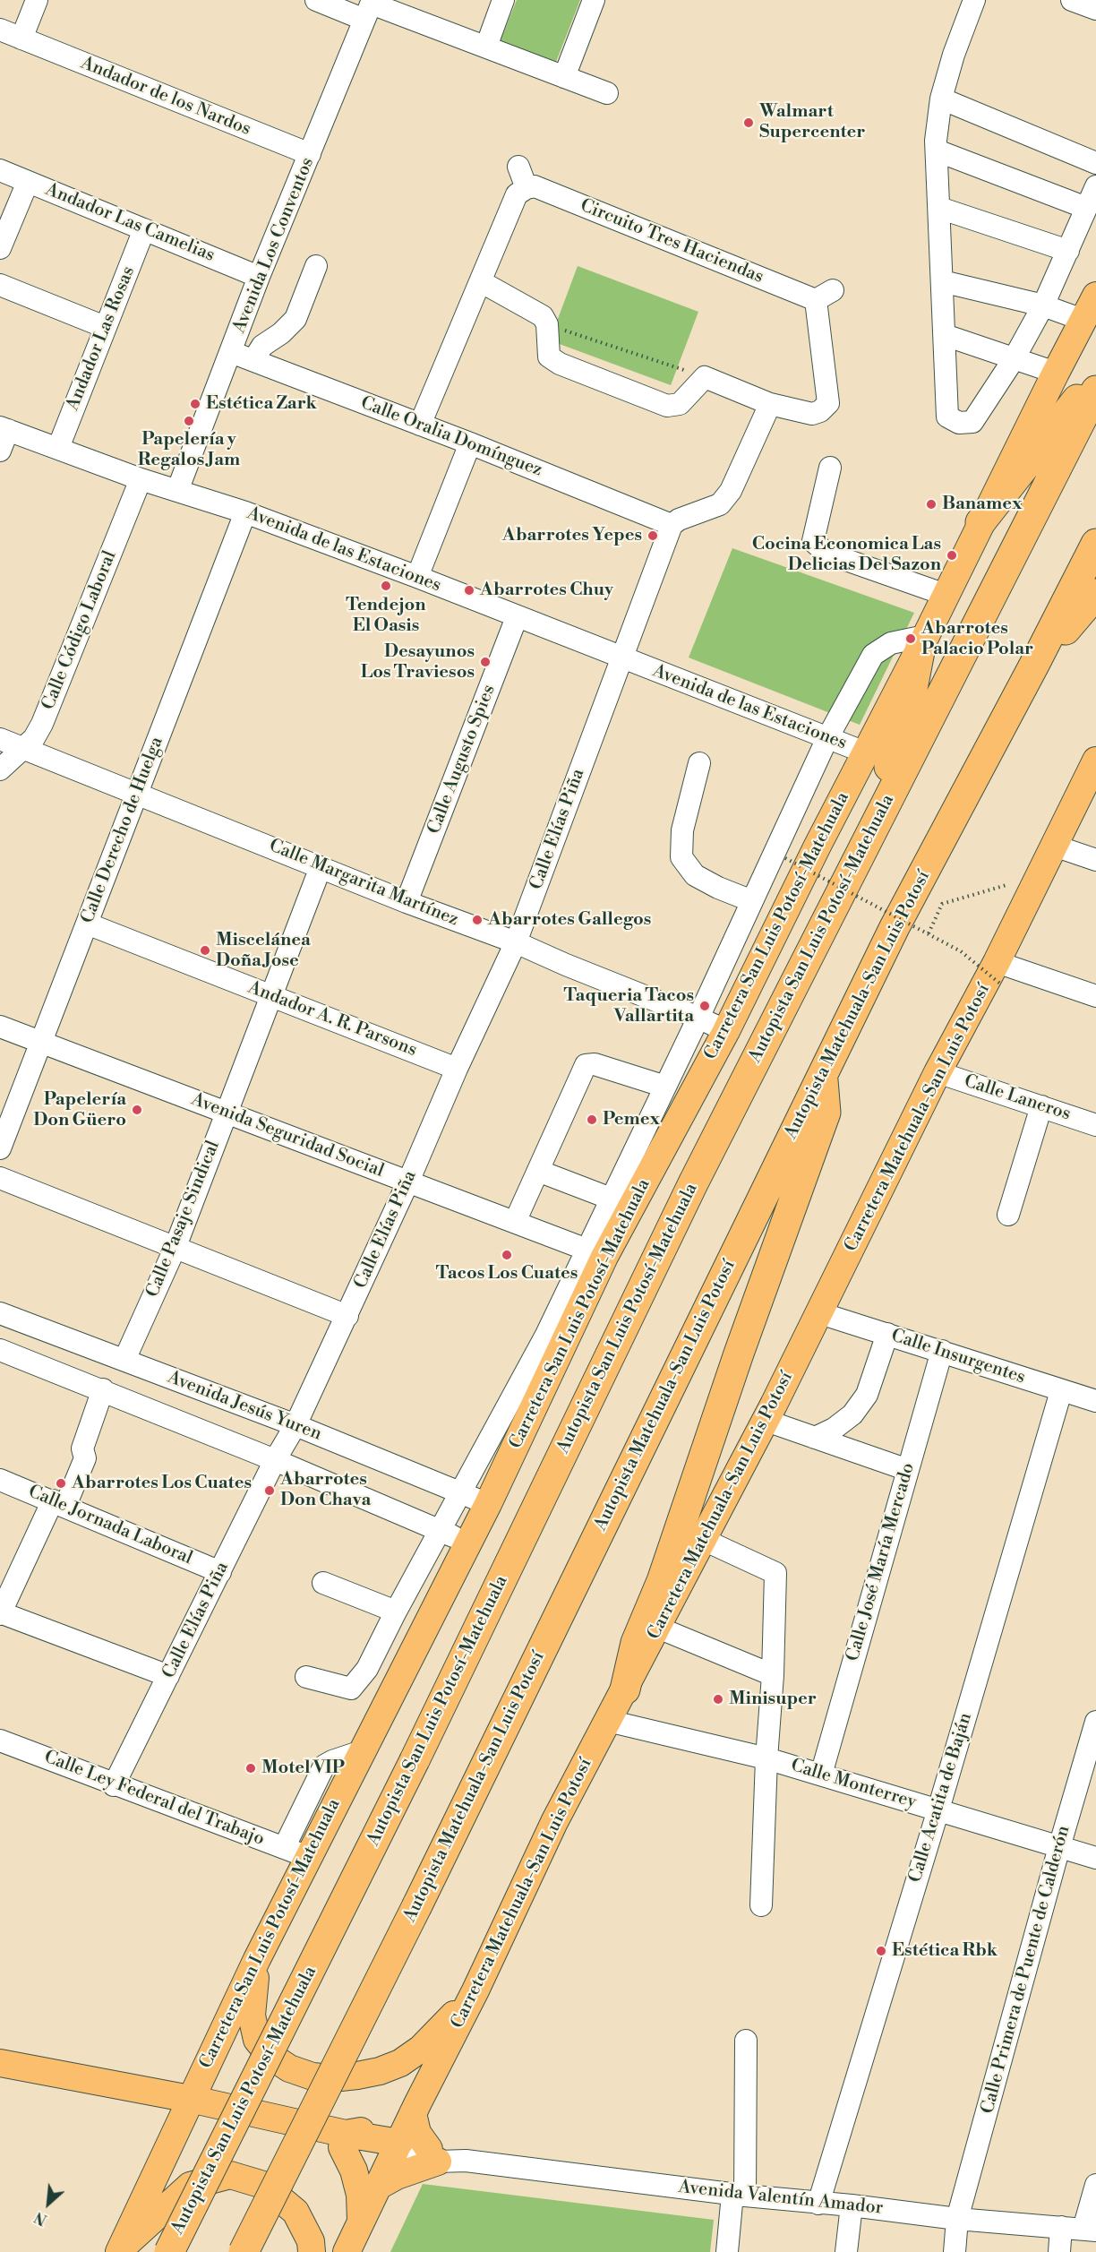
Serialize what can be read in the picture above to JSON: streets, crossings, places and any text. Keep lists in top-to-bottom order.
{
  "streets": {
    "highway": ["Autopista San Luis Potosí-Matehuala", "Autopista Matehuala-San Luis Potosí"],
    "main road": ["Carretera San Luis Potosí-Matehuala", "Carretera Matehuala-San Luis Potosí", "Avenida Valentín Amador"],
    "street": [
      "Andador de los Nardos",
      "Andador Las Camelias",
      "Circuito Tres Haciendas",
      "Avenida Los Conventos",
      "Andador Las Rosas",
      "Calle Oralia Domínguez",
      "Avenida de las Estaciones",
      "Calle Código Laboral",
      "Calle Augusto Spies",
      "Calle Elías Piña",
      "Calle Derecho de Huelga",
      "Calle Margarita Martínez",
      "Andador A. R. Parsons",
      "Calle Laneros",
      "Avenida Seguridad Social",
      "Calle Pasaje Sindical",
      "Calle Insurgentes",
      "Avenida Jesús Yuren",
      "Calle Jornada Laboral",
      "Calle José María Mercado",
      "Calle Monterrey",
      "Calle Acatita de Baján",
      "Calle Ley Federal del Trabajo",
      "Calle Primera de Puente de Calderón"
    ]
  },
  "crossings": [
    ["Andador de los Nardos", "Avenida Los Conventos"],
    ["Andador Las Camelias", "Avenida Los Conventos"],
    ["Andador Las Camelias", "Andador Las Rosas"],
    ["Avenida Los Conventos", "Calle Oralia Domínguez"],
    ["Avenida Los Conventos", "Avenida de las Estaciones"],
    ["Andador Las Rosas", "Avenida de las Estaciones"],
    ["Avenida de las Estaciones", "Calle Código Laboral"],
    ["Avenida de las Estaciones", "Calle Augusto Spies"],
    ["Avenida de las Estaciones", "Calle Elías Piña"],
    ["Avenida de las Estaciones", "Calle Derecho de Huelga"],
    ["Avenida de las Estaciones", "Carretera San Luis Potosí-Matehuala"],
    ["Calle Código Laboral", "Calle Margarita Martínez"],
    ["Calle Augusto Spies", "Calle Margarita Martínez"],
    ["Calle Elías Piña", "Calle Margarita Martínez"],
    ["Calle Elías Piña", "Andador A. R. Parsons"],
    ["Calle Elías Piña", "Avenida Seguridad Social"],
    ["Calle Elías Piña", "Avenida Jesús Yuren"],
    ["Calle Elías Piña", "Calle Jornada Laboral"],
    ["Calle Elías Piña", "Calle Ley Federal del Trabajo"],
    ["Calle Derecho de Huelga", "Calle Margarita Martínez"],
    ["Calle Derecho de Huelga", "Andador A. R. Parsons"],
    ["Calle Derecho de Huelga", "Avenida Seguridad Social"],
    ["Calle Margarita Martínez", "Carretera San Luis Potosí-Matehuala"],
    ["Calle Margarita Martínez", "Calle Pasaje Sindical"],
    ["Carretera San Luis Potosí-Matehuala", "Avenida Seguridad Social"],
    ["Carretera San Luis Potosí-Matehuala", "Avenida Jesús Yuren"],
    ["Carretera San Luis Potosí-Matehuala", "Calle Ley Federal del Trabajo"],
    ["Carretera San Luis Potosí-Matehuala", "Avenida Valentín Amador"],
    ["Andador A. R. Parsons", "Calle Pasaje Sindical"],
    ["Calle Laneros", "Carretera Matehuala-San Luis Potosí"],
    ["Carretera Matehuala-San Luis Potosí", "Calle Insurgentes"],
    ["Carretera Matehuala-San Luis Potosí", "Calle Monterrey"],
    ["Carretera Matehuala-San Luis Potosí", "Avenida Valentín Amador"],
    ["Avenida Seguridad Social", "Calle Pasaje Sindical"],
    ["Calle Pasaje Sindical", "Avenida Jesús Yuren"],
    ["Calle Insurgentes", "Calle José María Mercado"],
    ["Calle Insurgentes", "Calle Acatita de Baján"],
    ["Calle José María Mercado", "Calle Monterrey"],
    ["Calle Monterrey", "Calle Acatita de Baján"],
    ["Calle Monterrey", "Calle Primera de Puente de Calderón"],
    ["Calle Acatita de Baján", "Avenida Valentín Amador"],
    ["Calle Primera de Puente de Calderón", "Avenida Valentín Amador"]
  ],
  "places": [
    "Walmart Supercenter",
    "Estética Zark",
    "Papelería y Regalos Jam",
    "Banamex",
    "Abarrotes Yepes",
    "Cocina Economica Las Delicias Del Sazon",
    "Tendejon El Oasis",
    "Abarrotes Chuy",
    "Abarrotes Palacio Polar",
    "Desayunos Los Traviesos",
    "Abarrotes Gallegos",
    "Miscelánea Doña Jose",
    "Taqueria Tacos Vallartita",
    "Papelería Don Güero",
    "Pemex",
    "Tacos Los Cuates",
    "Abarrotes Los Cuates",
    "Abarrotes Don Chava",
    "Minisuper",
    "Motel VIP",
    "Estética Rbk"
  ],
  "north": "bottom left"
}
